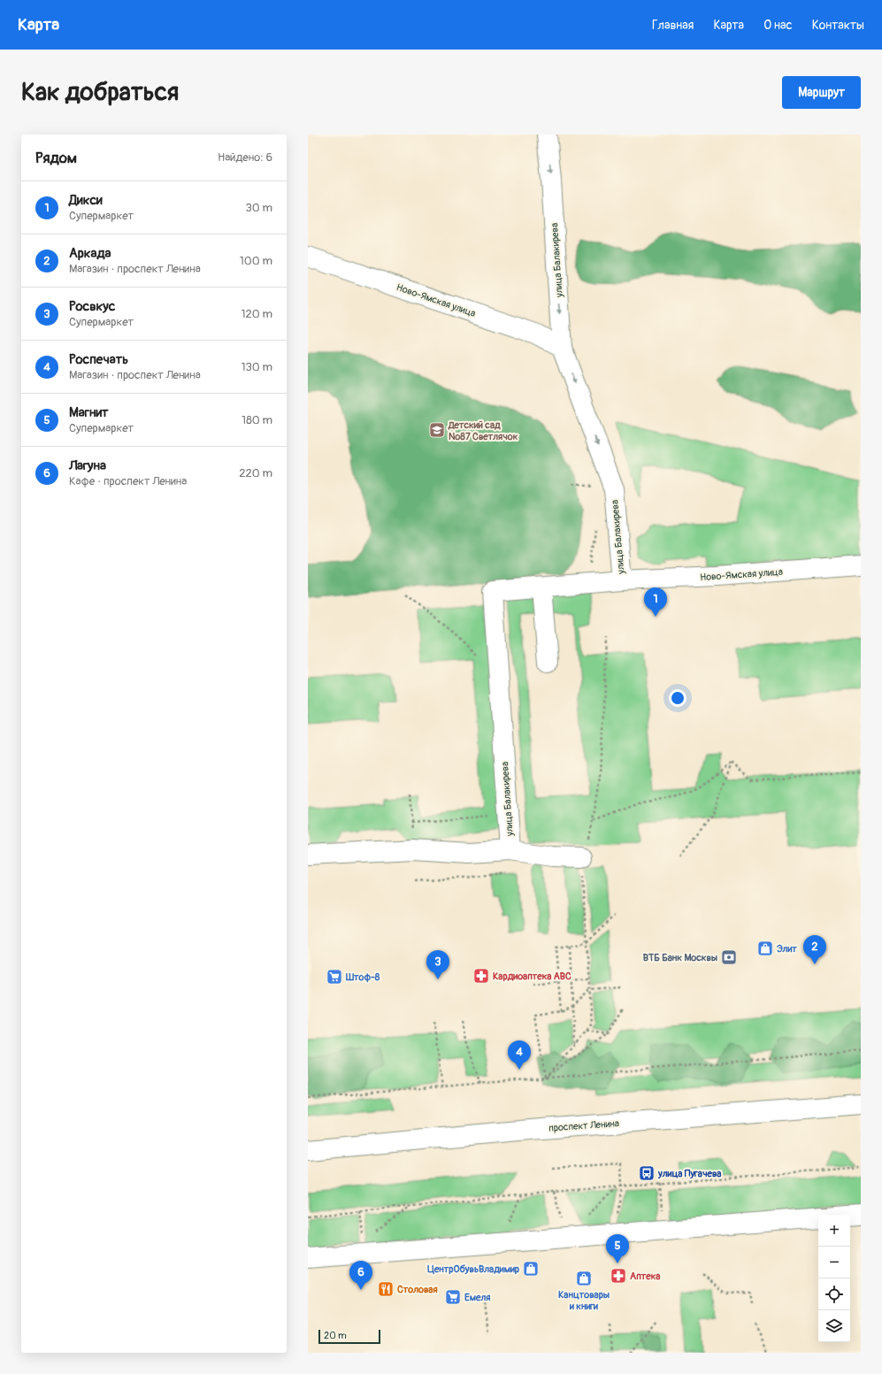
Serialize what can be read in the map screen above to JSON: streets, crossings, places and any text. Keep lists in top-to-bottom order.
{
  "streets": {
    "street": ["улица Балакирева", "Ново-Ямская улица", "проспект Ленина"]
  },
  "crossings": [
    ["улица Балакирева", "Ново-Ямская улица"]
  ],
  "one_way": ["улица Балакирева"],
  "places": {
    "school or university": ["Детский сад №87 Светлячок"],
    "shop": ["Элит", "ЦентрОбувьВладимир", "Канцтовары и книги"],
    "bank": ["ВТБ Банк Москвы"],
    "pharmacy": ["Кардиоаптека ABC", "Аптека"],
    "supermarket": ["Штоф-8", "Емеля"],
    "bus stop": ["улица Пугачева"],
    "restaurant": ["Столовая"]
  },
  "scale_bar": "20 m",
  "page": {
    "header": "Карта",
    "nav": [
      "Главная",
      "Карта",
      "О нас",
      "Контакты"
    ],
    "buttons": "Маршрут",
    "title": "Как добраться",
    "heading": ["Рядом", "Найдено: 6"],
    "list": [
      {
        "mark": "1",
        "name": "Дикси",
        "note": "Супермаркет",
        "value": "30 m"
      },
      {
        "mark": "2",
        "name": "Аркада",
        "note": "Магазин · проспект Ленина",
        "value": "100 m"
      },
      {
        "mark": "3",
        "name": "Росвкус",
        "note": "Супермаркет",
        "value": "120 m"
      },
      {
        "mark": "4",
        "name": "Роспечать",
        "note": "Магазин · проспект Ленина",
        "value": "130 m"
      },
      {
        "mark": "5",
        "name": "Магнит",
        "note": "Супермаркет",
        "value": "180 m"
      },
      {
        "mark": "6",
        "name": "Лагуна",
        "note": "Кафе · проспект Ленина",
        "value": "220 m"
      }
    ],
    "pins": [
      "1",
      "2",
      "3",
      "4",
      "5",
      "6"
    ],
    "map_buttons": ["+", "−"],
    "scale": "20 m"
  }
}
